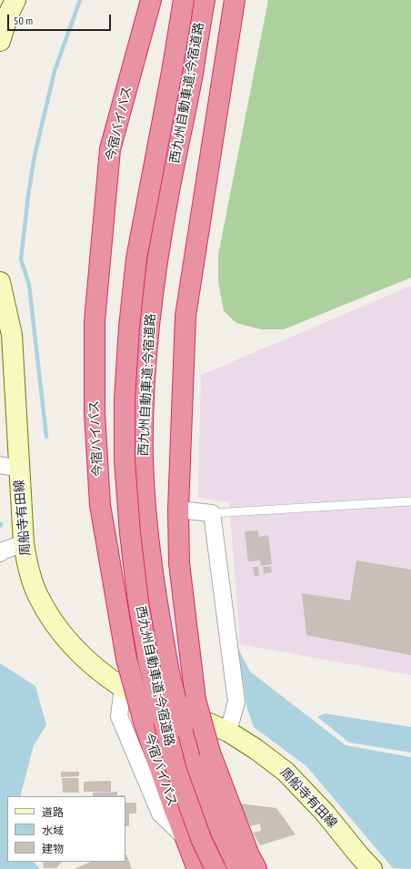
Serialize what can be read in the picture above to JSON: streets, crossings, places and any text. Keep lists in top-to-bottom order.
{
  "streets": {
    "highway": ["西九州自動車道;今宿道路", "今宿バイパス"],
    "main road": ["周船寺有田線"]
  },
  "legend": ["道路", "水域", "建物"],
  "scale_bar": "50 m"
}
